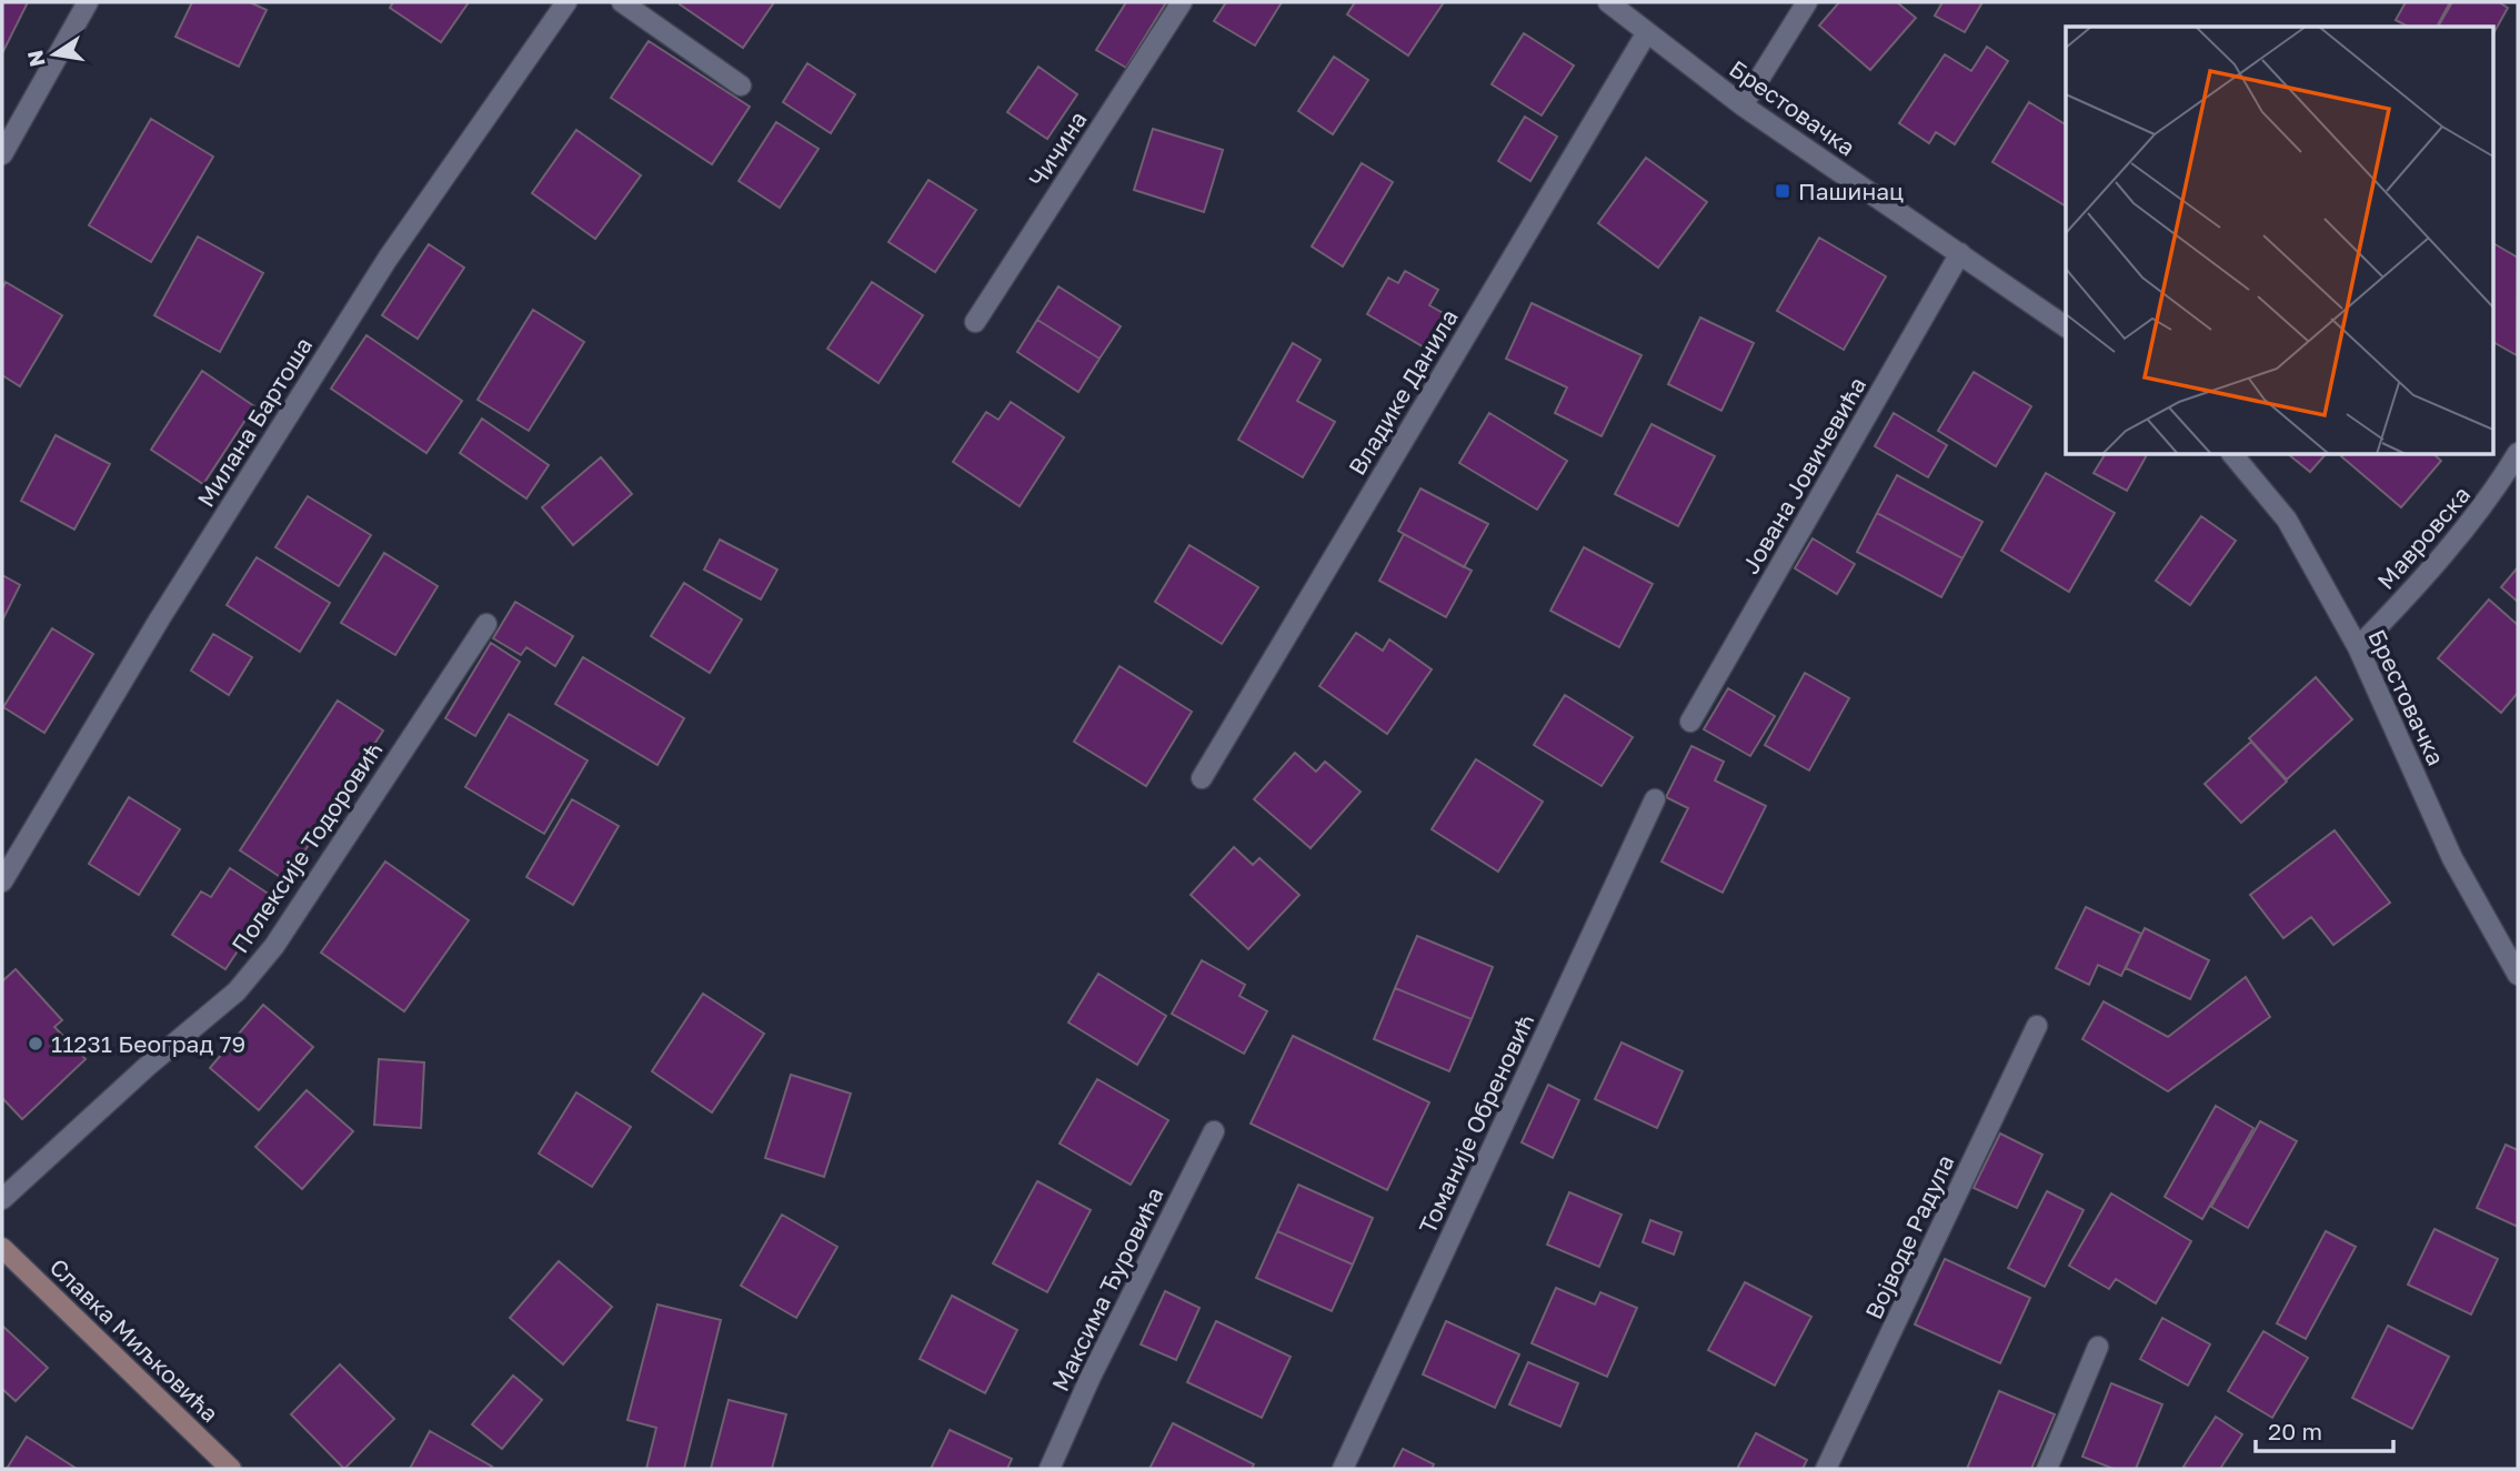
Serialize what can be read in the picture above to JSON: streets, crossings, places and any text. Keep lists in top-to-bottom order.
{
  "streets": {
    "street": [
      "Брестовачка",
      "Чичина",
      "Владике Данила",
      "Милана Бартоша",
      "Јована Јовичевића",
      "Мавровска",
      "Полексије Тодоровић",
      "Томаније Обреновић",
      "Војводе Радула",
      "Максима Ђуровића",
      "Славка Миљковића"
    ]
  },
  "crossings": [
    ["Брестовачка", "Владике Данила"],
    ["Брестовачка", "Јована Јовичевића"],
    ["Брестовачка", "Мавровска"]
  ],
  "places": {
    "transit": ["Пашинац"],
    "other": ["11231 Београд 79"]
  },
  "scale_bar": "20 m",
  "north": "left"
}
